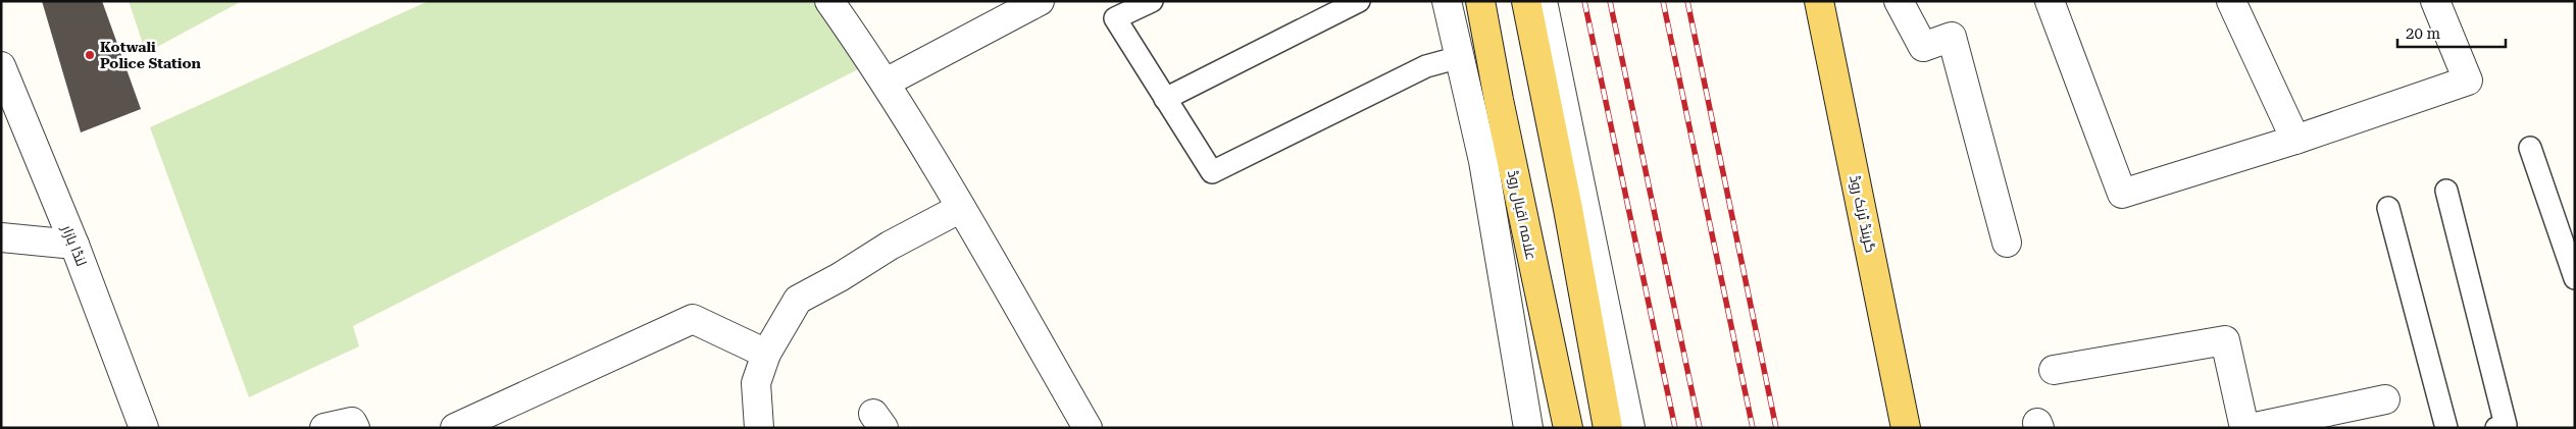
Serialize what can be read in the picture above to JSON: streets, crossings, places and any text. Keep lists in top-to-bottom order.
{
  "streets": {
    "main road": ["گرینڈ ٹرنک روڈ", "علامہ اقبال روڈ"],
    "street": ["لنڈا بازار"]
  },
  "places": ["Kotwali Police Station"],
  "scale_bar": "20 m"
}
